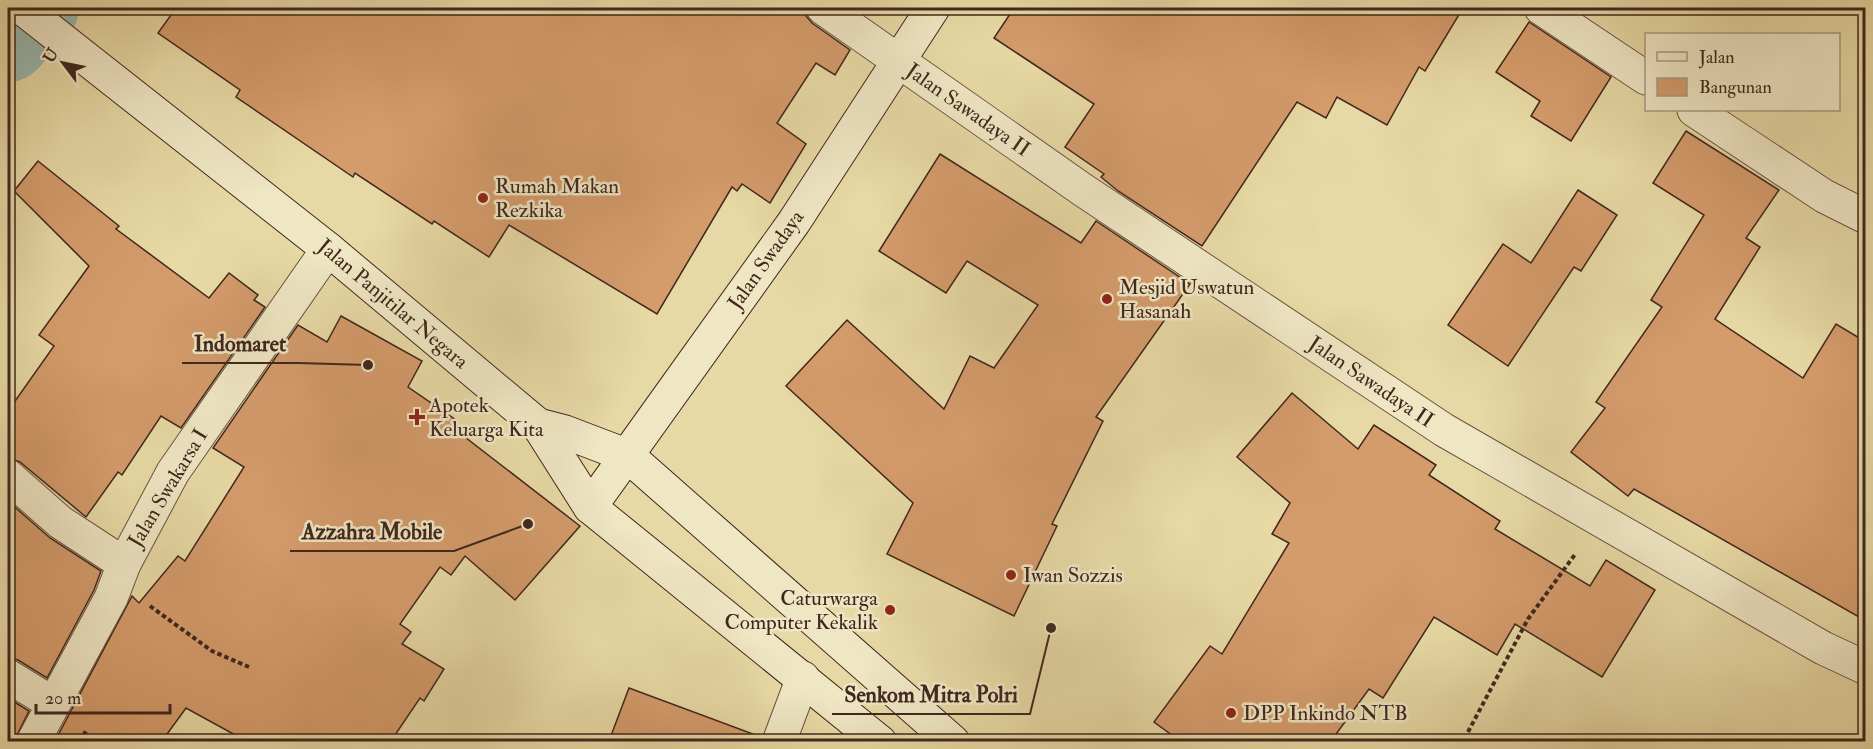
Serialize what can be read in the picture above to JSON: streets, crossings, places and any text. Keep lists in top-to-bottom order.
{
  "streets": {
    "street": [
      "Jalan Sawadaya II",
      "Jalan Swadaya",
      "Jalan Panjitilar Negara",
      "Jalan Swakarsa I"
    ]
  },
  "crossings": [
    ["Jalan Sawadaya II", "Jalan Swadaya"],
    ["Jalan Swadaya", "Jalan Panjitilar Negara"],
    ["Jalan Panjitilar Negara", "Jalan Swakarsa I"]
  ],
  "places": {
    "other": [
      "Rumah Makan Rezkika",
      "Mesjid Uswatun Hasanah",
      "Indomaret",
      "Azzahra Mobile",
      "Iwan Sozzis",
      "Caturwarga Computer Kekalik",
      "Senkom Mitra Polri",
      "DPP Inkindo NTB"
    ],
    "health": ["Apotek Keluarga Kita"]
  },
  "legend": ["Jalan", "Bangunan"],
  "scale_bar": "20 m",
  "north": "top left"
}
